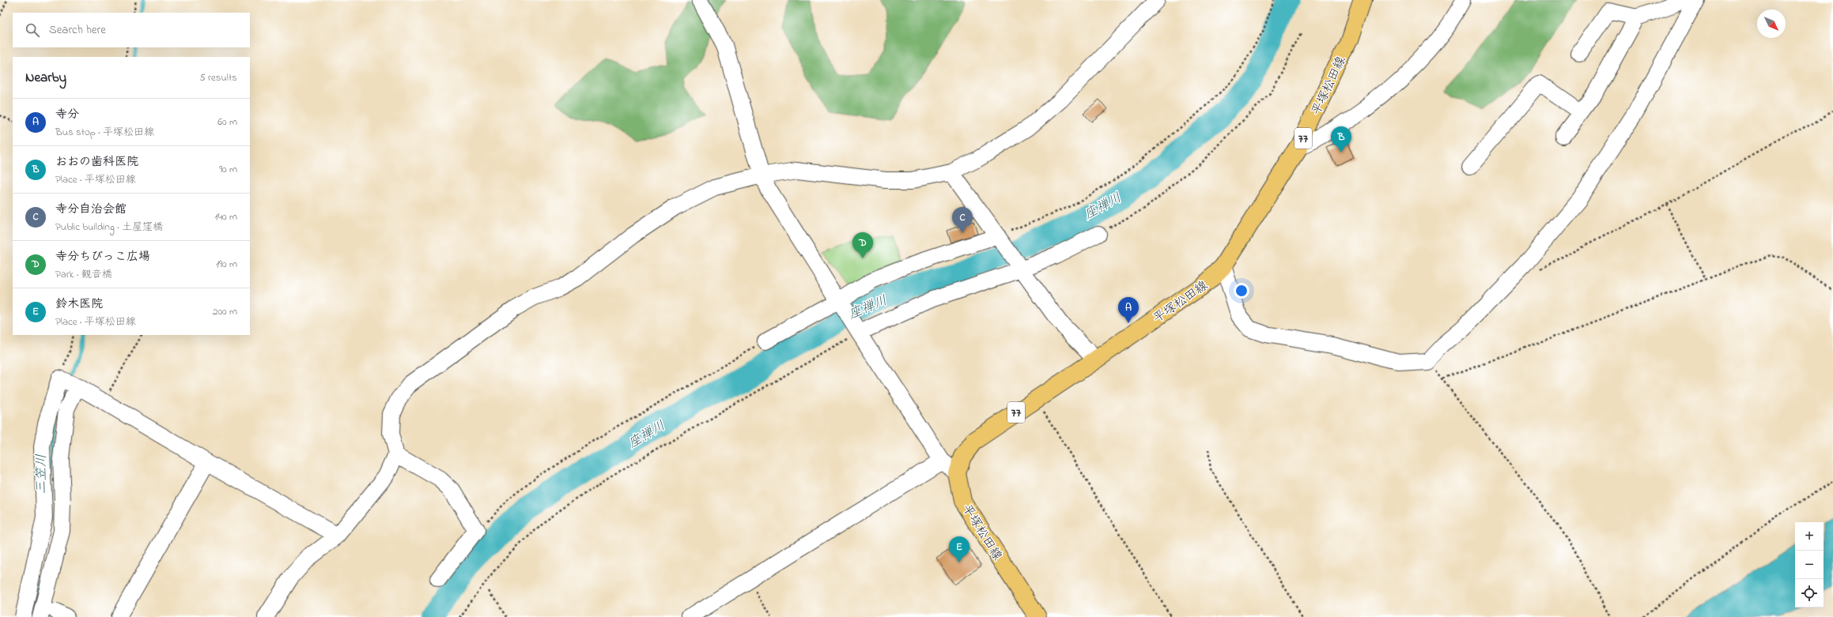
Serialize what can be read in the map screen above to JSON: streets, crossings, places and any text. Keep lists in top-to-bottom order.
{
  "streets": {
    "main road": ["平塚松田線", "77"]
  },
  "water": ["座禅川", "三笠川"],
  "north": "bottom right",
  "page": {
    "search": "Search here",
    "heading": ["Nearby", "5 results"],
    "list": [
      {
        "mark": "A",
        "name": "寺分",
        "note": "Bus stop · 平塚松田線",
        "value": "60 m"
      },
      {
        "mark": "B",
        "name": "おおの歯科医院",
        "note": "Place · 平塚松田線",
        "value": "90 m"
      },
      {
        "mark": "C",
        "name": "寺分自治会館",
        "note": "Public building · 土屋窪橋",
        "value": "140 m"
      },
      {
        "mark": "D",
        "name": "寺分ちびっこ広場",
        "note": "Park · 観音橋",
        "value": "190 m"
      },
      {
        "mark": "E",
        "name": "鈴木医院",
        "note": "Place · 平塚松田線",
        "value": "200 m"
      }
    ],
    "pins": [
      "B",
      "C",
      "D",
      "A",
      "E"
    ],
    "map_buttons": ["+", "−"]
  }
}
